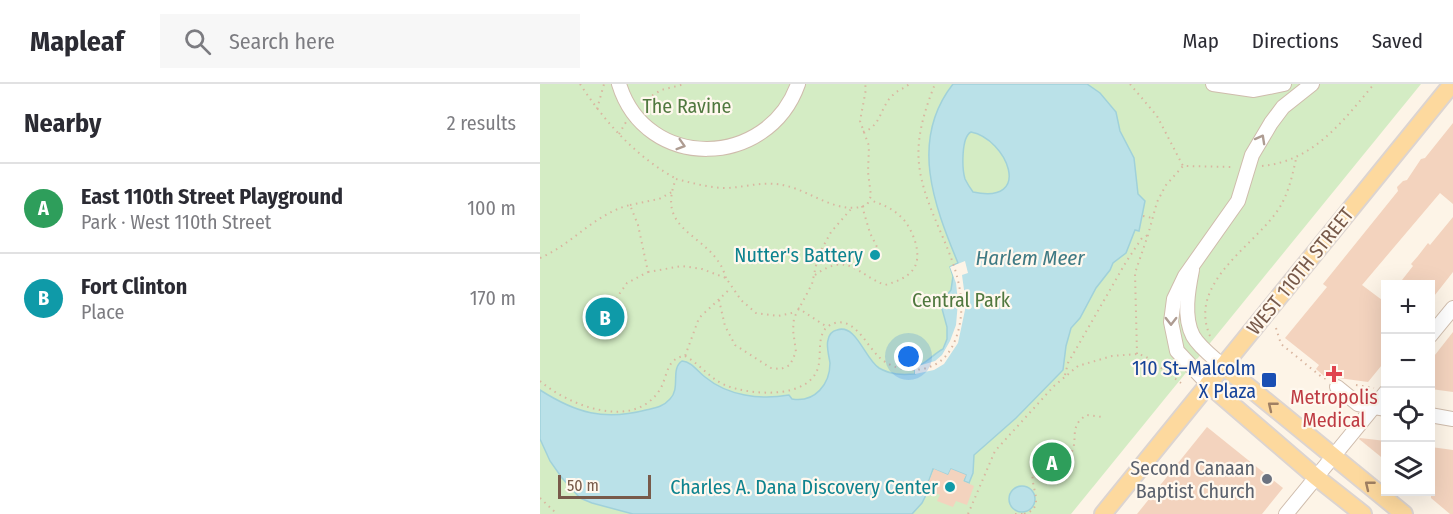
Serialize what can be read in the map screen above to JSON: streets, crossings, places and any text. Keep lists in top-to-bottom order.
{
  "streets": {
    "main road": ["WEST 110TH STREET"]
  },
  "water": ["Harlem Meer"],
  "parks": ["The Ravine", "Central Park"],
  "places": {
    "other": ["Nutter's Battery", "Second Canaan Baptist Church", "Charles A. Dana Discovery Center"],
    "health": ["Metropolis Medical"],
    "transit": ["110 St–Malcolm X Plaza"]
  },
  "scale_bar": "50 m",
  "page": {
    "header": "Mapleaf",
    "search": "Search here",
    "nav": ["Map", "Directions", "Saved"],
    "heading": ["Nearby", "2 results"],
    "list": [
      {
        "mark": "A",
        "name": "East 110th Street Playground",
        "note": "Park · West 110th Street",
        "value": "100 m"
      },
      {
        "mark": "B",
        "name": "Fort Clinton",
        "note": "Place",
        "value": "170 m"
      }
    ],
    "map_buttons": ["+", "−"],
    "pins": ["B", "A"],
    "scale": "50 m"
  }
}
